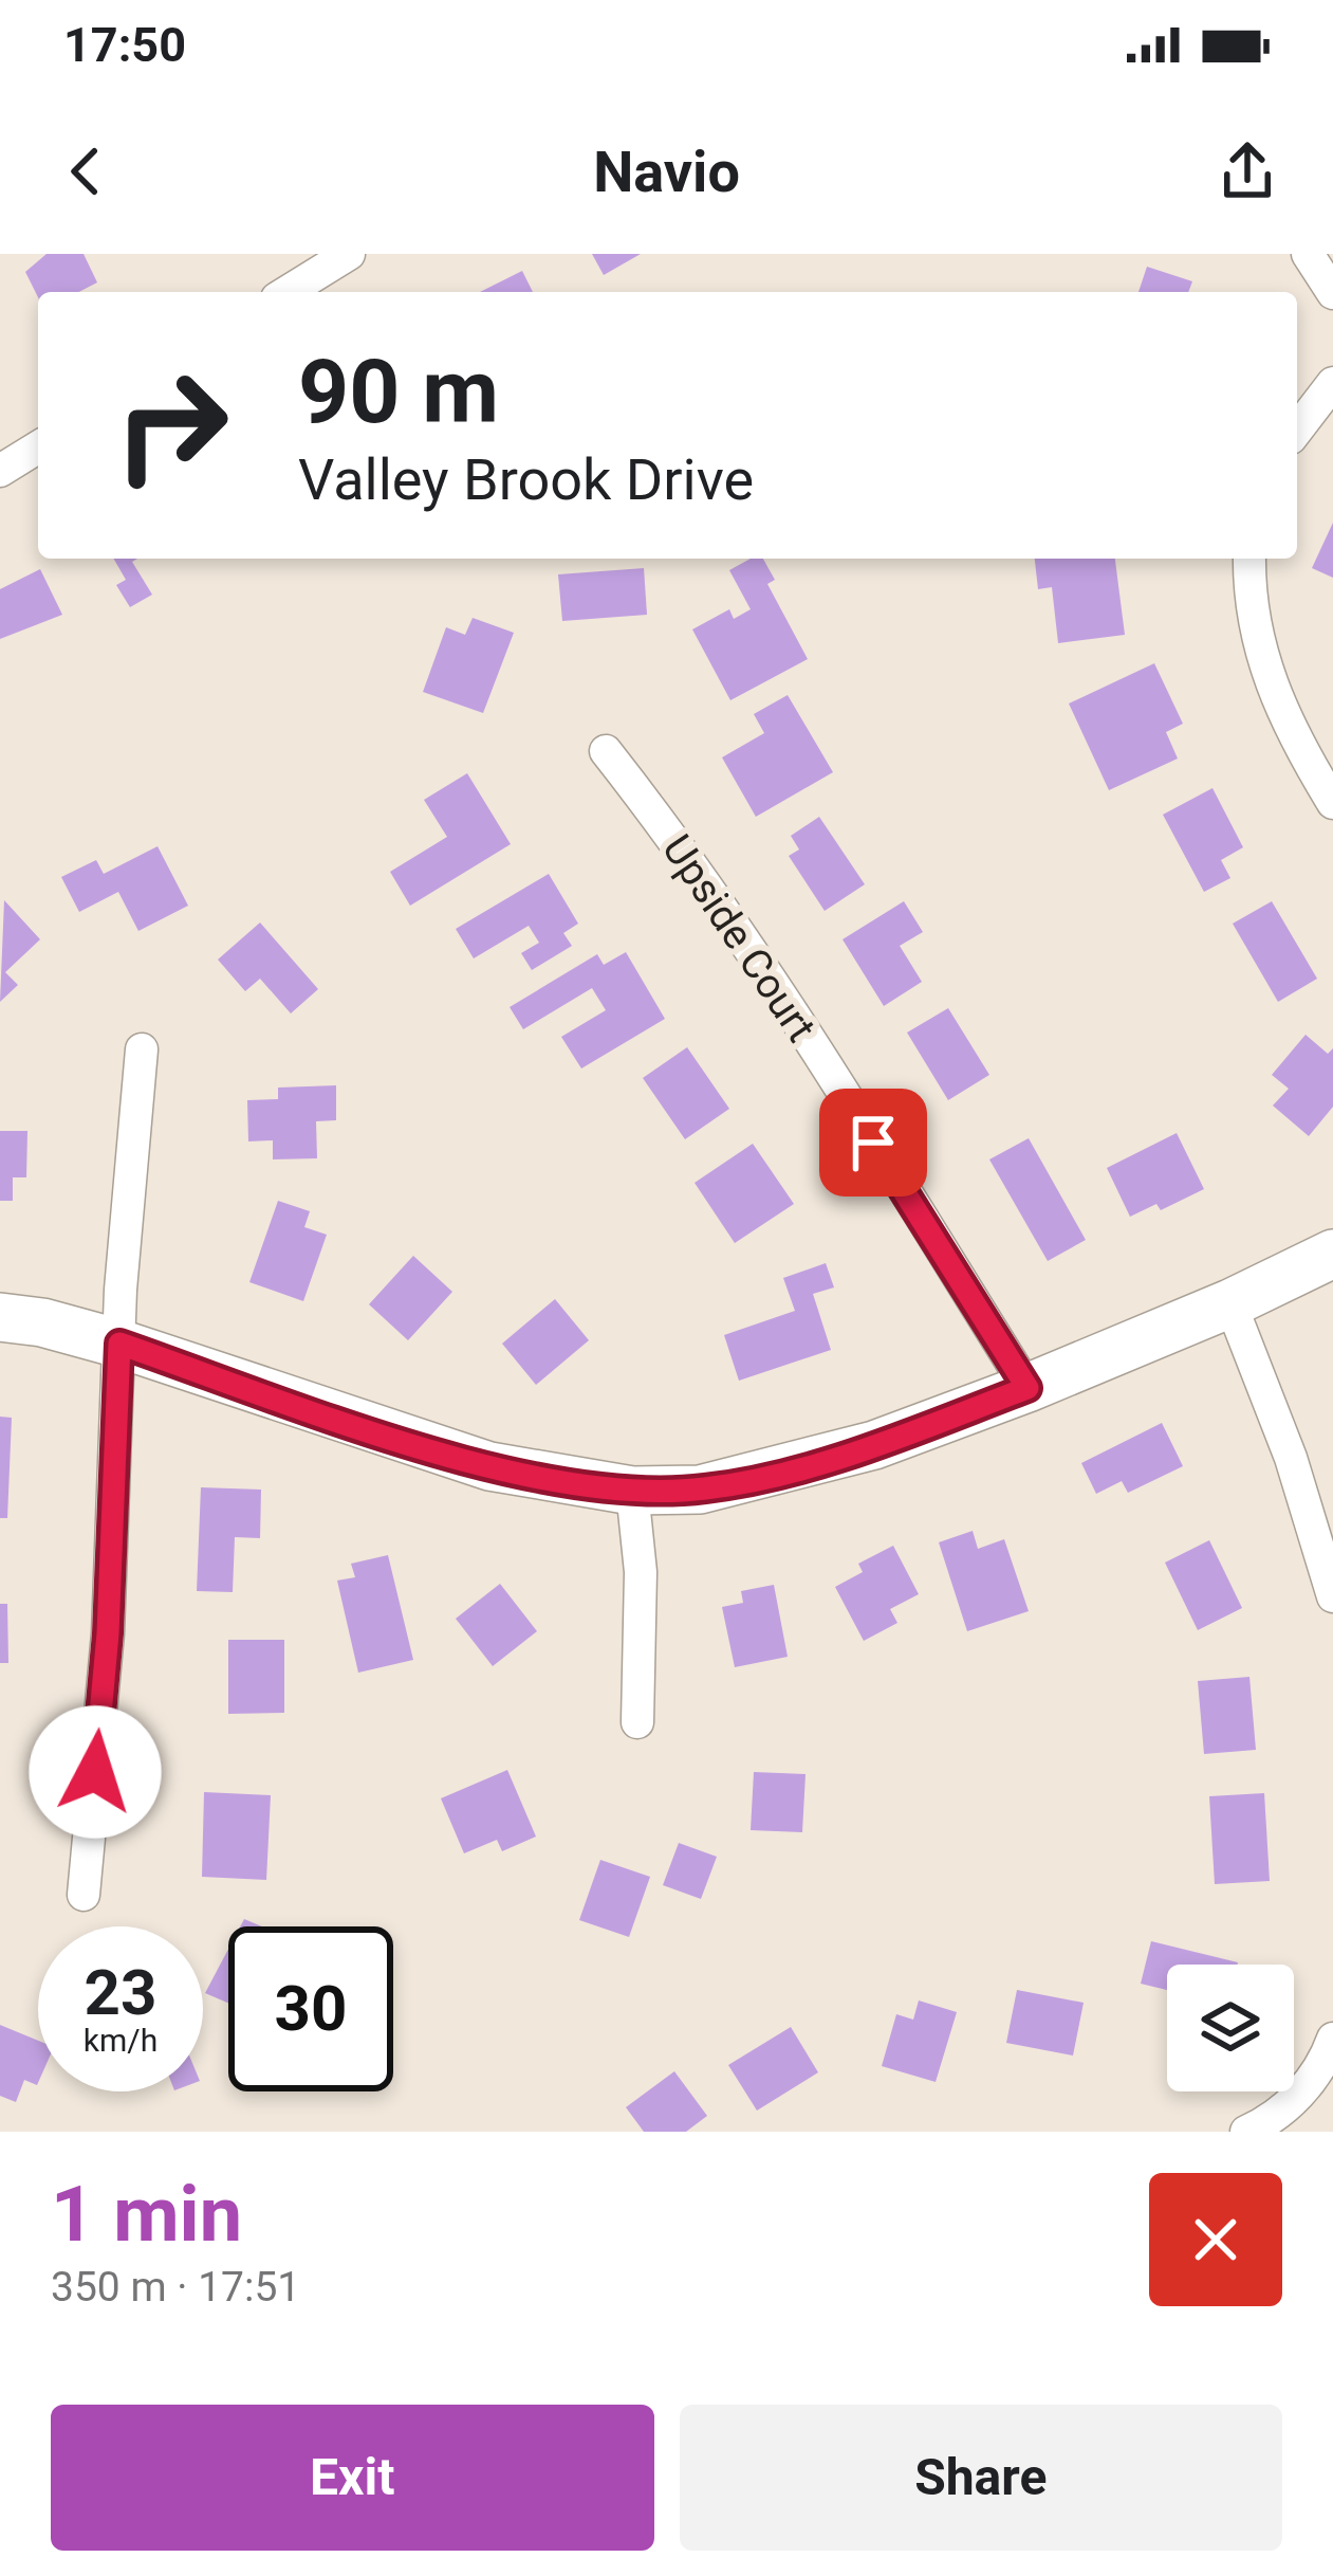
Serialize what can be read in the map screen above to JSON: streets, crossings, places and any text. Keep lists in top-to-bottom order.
{
  "streets": {
    "street": ["Upside Court"]
  },
  "page": {
    "status": "17:50",
    "header": "Navio",
    "turn": ["90 m", "Valley Brook Drive"],
    "speed": "23 km/h",
    "limit": "30",
    "heading": ["1 min", "350 m · 17:51"],
    "buttons": ["Exit", "Share"]
  }
}
